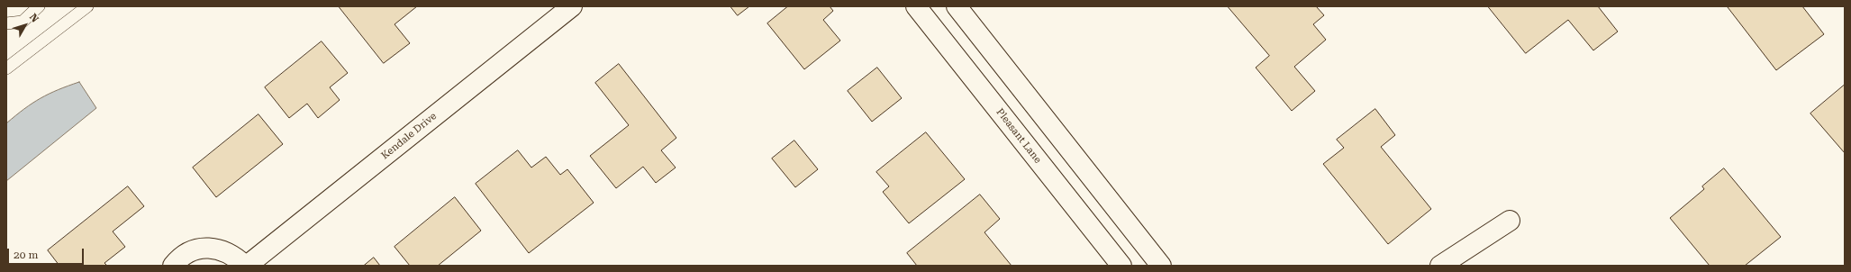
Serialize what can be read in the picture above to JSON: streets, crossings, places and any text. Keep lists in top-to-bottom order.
{
  "streets": {
    "street": ["Kendale Drive", "Pleasant Lane"]
  },
  "scale_bar": "20 m",
  "north": "top right"
}
